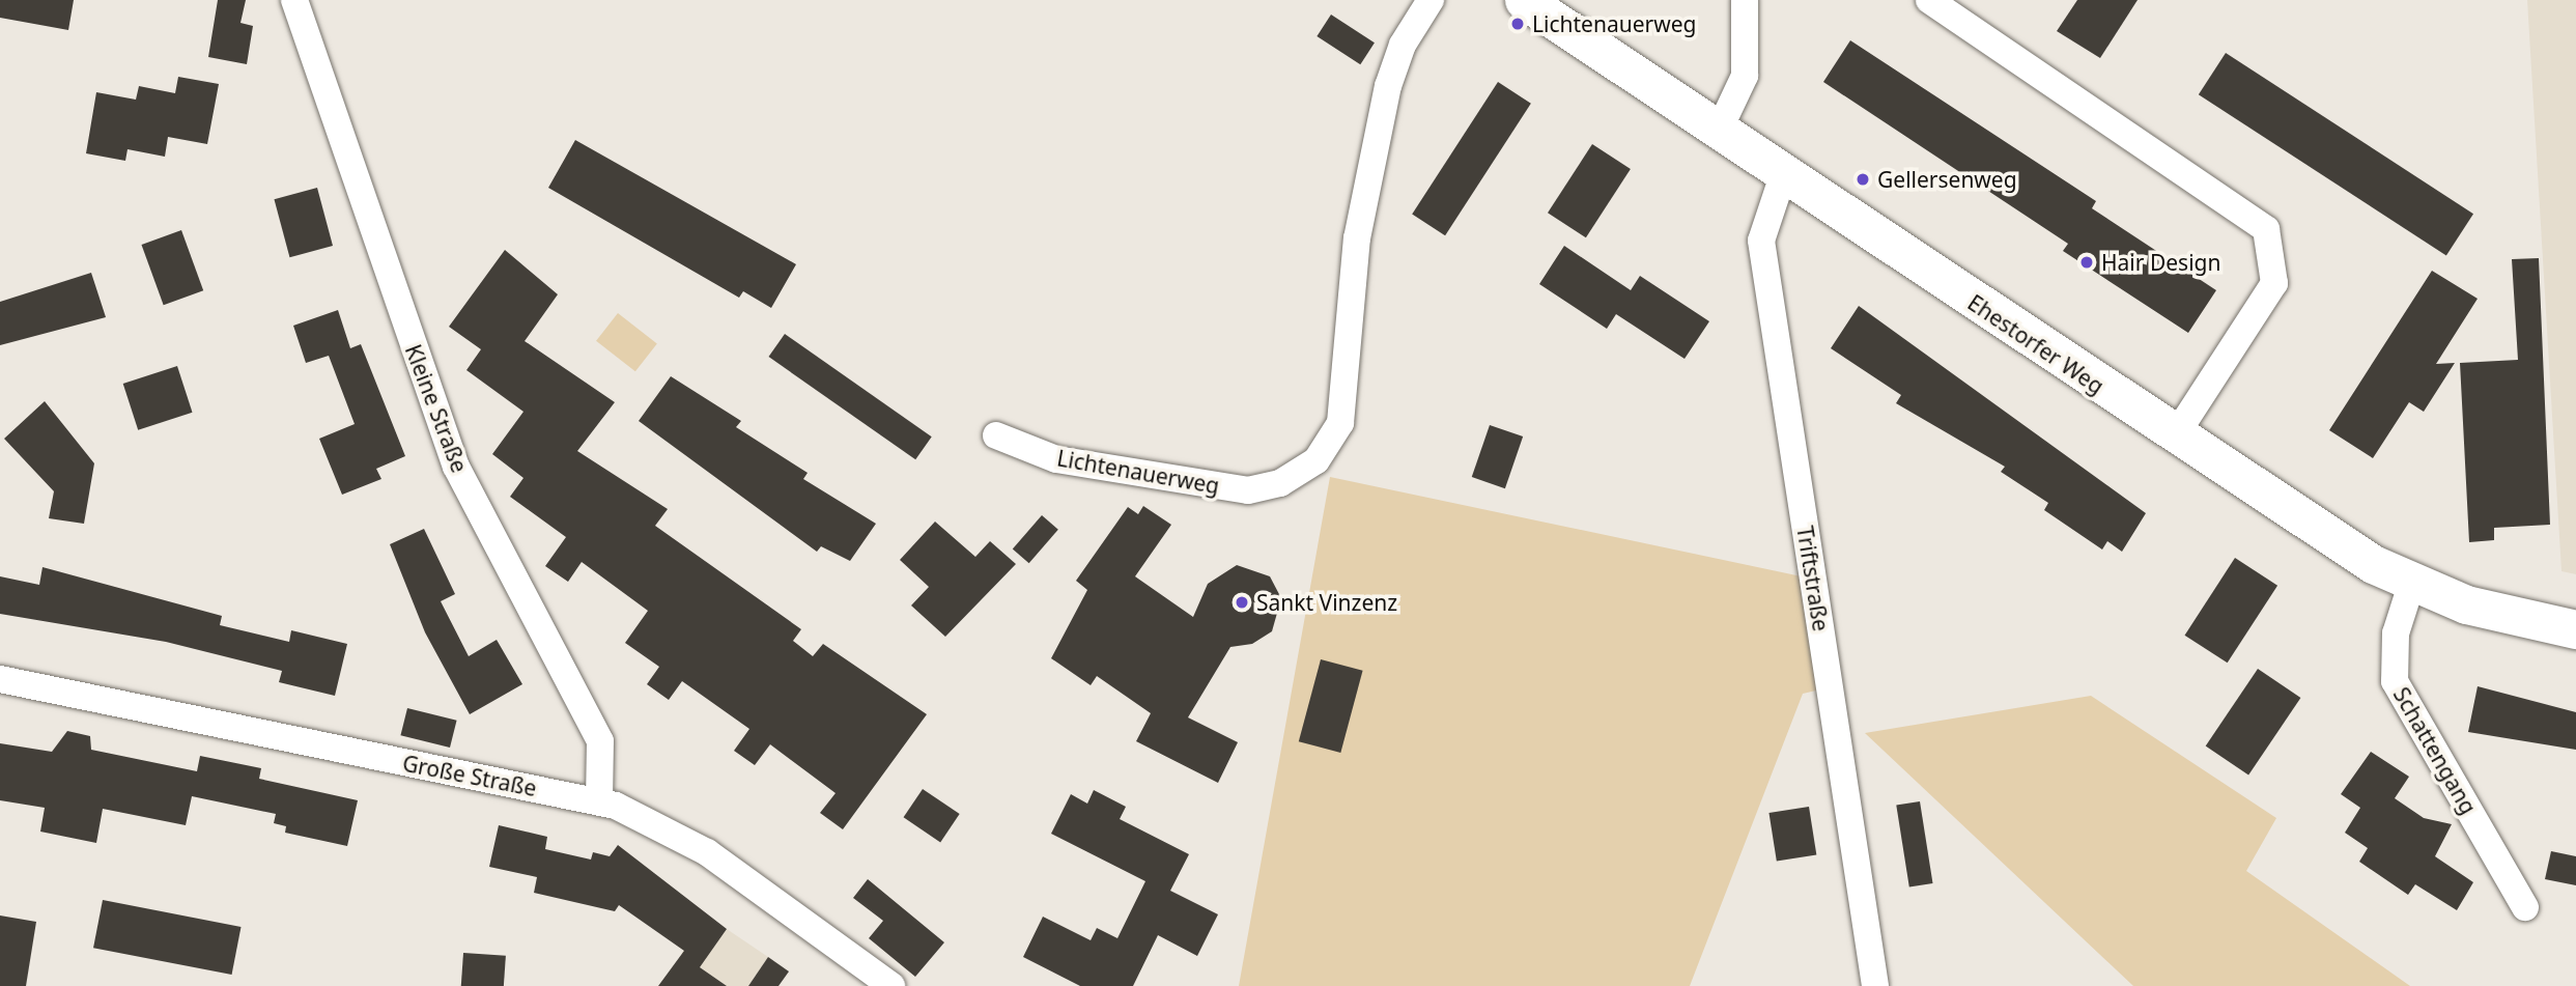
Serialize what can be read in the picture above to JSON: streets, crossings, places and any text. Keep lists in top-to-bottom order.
{
  "streets": {
    "main road": ["Ehestorfer Weg"],
    "street": [
      "Kleine Straße",
      "Lichtenauerweg",
      "Triftstraße",
      "Schattengang",
      "Große Straße"
    ]
  },
  "crossings": [
    ["Ehestorfer Weg", "Triftstraße"],
    ["Ehestorfer Weg", "Schattengang"],
    ["Kleine Straße", "Große Straße"]
  ],
  "places": [
    "Lichtenauerweg",
    "Gellersenweg",
    "Hair Design",
    "Sankt Vinzenz"
  ]
}
